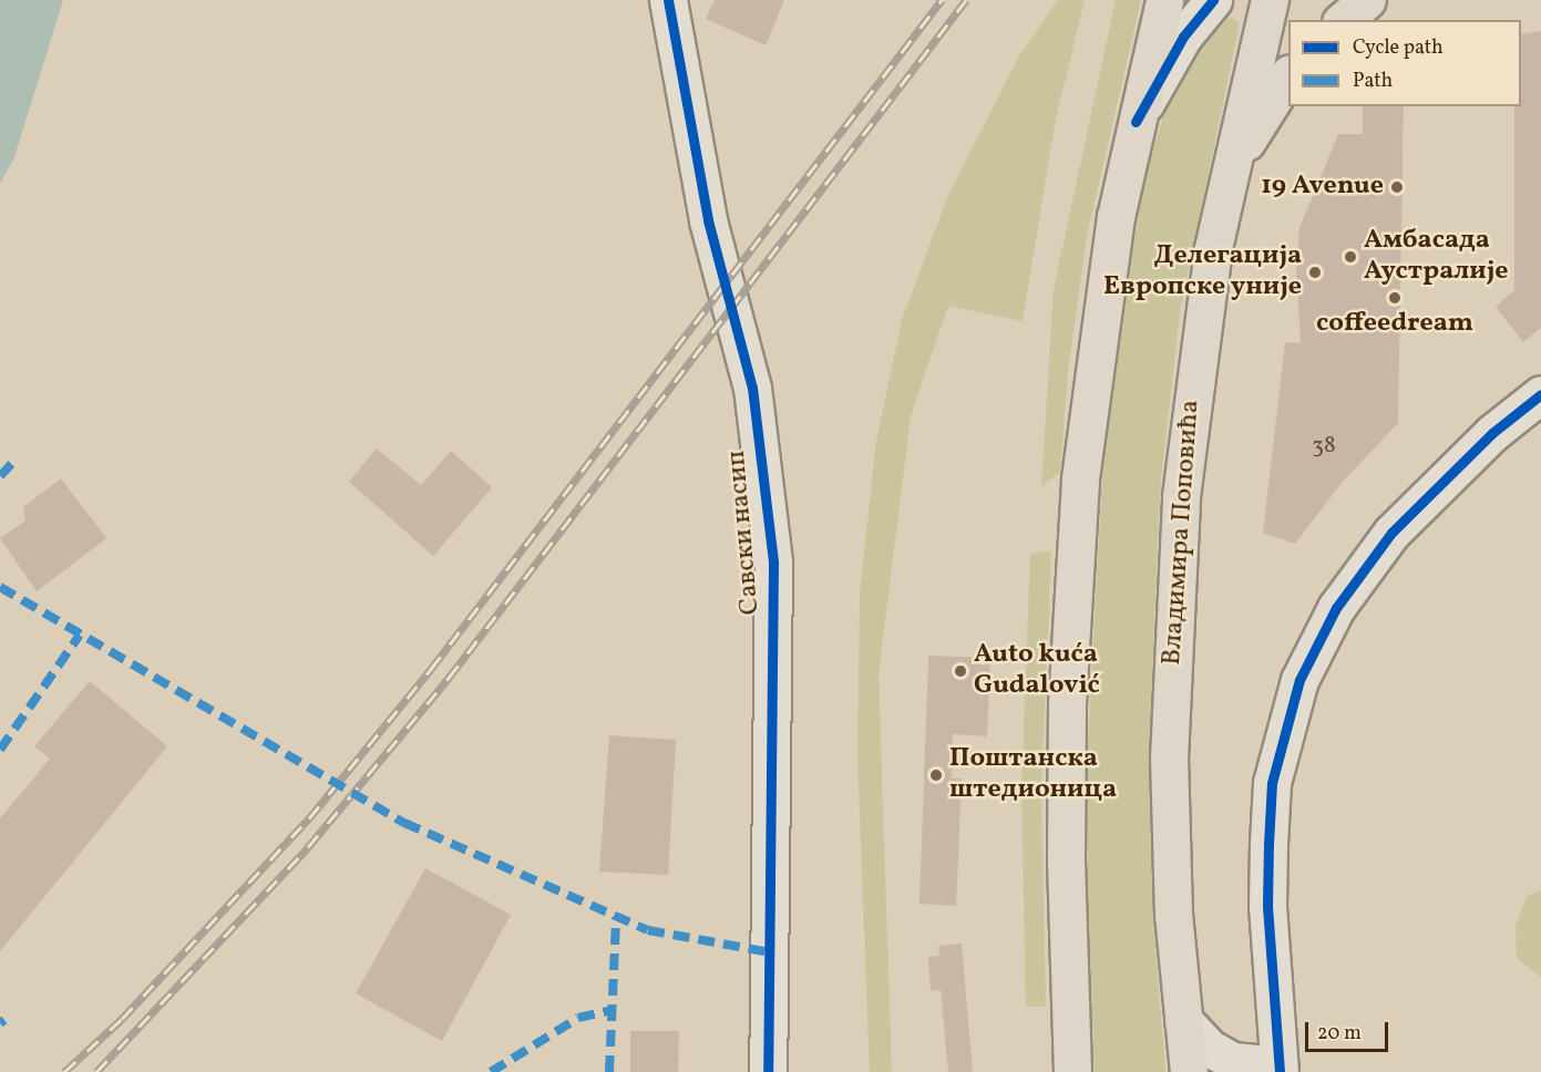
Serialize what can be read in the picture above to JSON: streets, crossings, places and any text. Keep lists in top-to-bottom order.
{
  "streets": {
    "main road": ["Владимира Поповића"],
    "street": ["Савски насип"]
  },
  "places": [
    "19 Avenue",
    "Амбасада Аустралије",
    "Делегација Европске уније",
    "coffeedream",
    "Auto kuća Gudalović",
    "Поштанска штедионица"
  ],
  "house_numbers": ["38"],
  "legend": ["Cycle path", "Path"],
  "scale_bar": "20 m"
}
